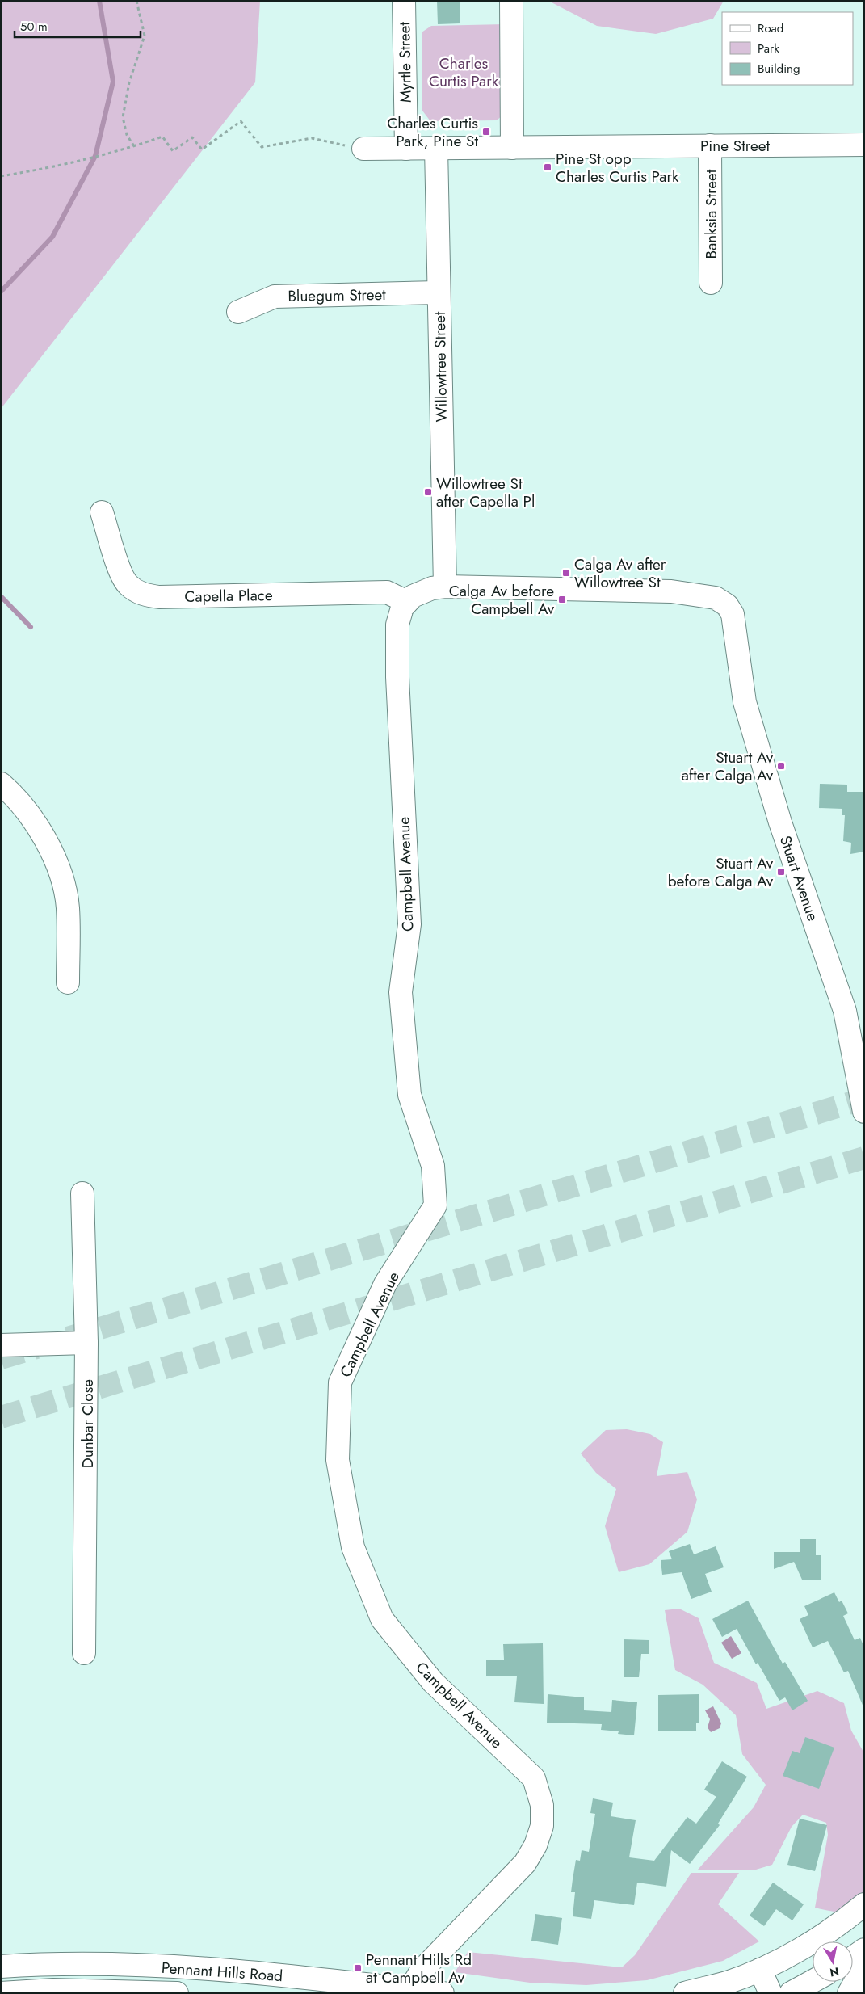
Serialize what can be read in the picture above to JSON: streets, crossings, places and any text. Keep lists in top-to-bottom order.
{
  "streets": {
    "main road": [
      "Myrtle Street",
      "Pine Street",
      "Banksia Street",
      "Bluegum Street",
      "Willowtree Street",
      "Capella Place",
      "Campbell Avenue",
      "Stuart Avenue",
      "Dunbar Close",
      "Pennant Hills Road"
    ]
  },
  "crossings": [
    ["Myrtle Street", "Pine Street"],
    ["Pine Street", "Banksia Street"],
    ["Pine Street", "Willowtree Street"],
    ["Bluegum Street", "Willowtree Street"],
    ["Willowtree Street", "Stuart Avenue"],
    ["Capella Place", "Campbell Avenue"],
    ["Campbell Avenue", "Pennant Hills Road"]
  ],
  "parks": ["Charles Curtis Park"],
  "places": {
    "transit": [
      "Charles Curtis Park, Pine St",
      "Pine St opp Charles Curtis Park",
      "Willowtree St after Capella Pl",
      "Calga Av after Willowtree St",
      "Calga Av before Campbell Av",
      "Stuart Av after Calga Av",
      "Stuart Av before Calga Av",
      "Pennant Hills Rd at Campbell Av"
    ]
  },
  "legend": ["Road", "Park", "Building"],
  "scale_bar": "50 m",
  "north": "bottom"
}
